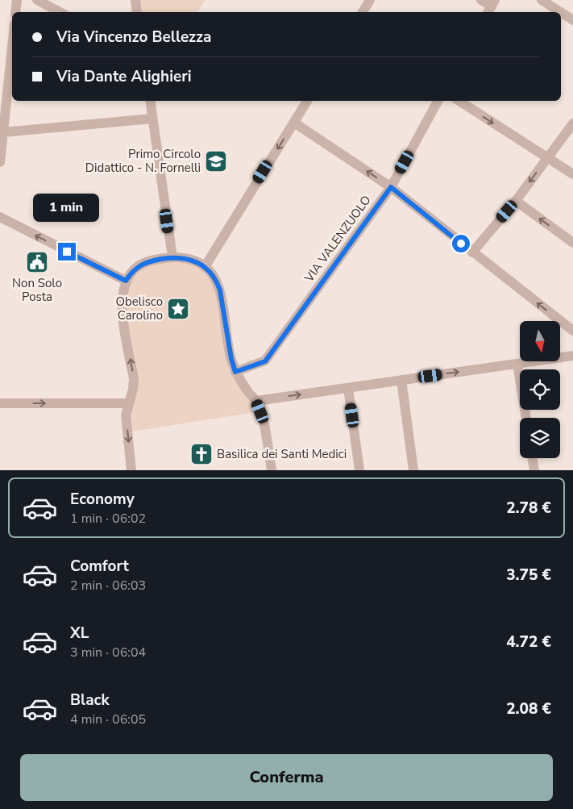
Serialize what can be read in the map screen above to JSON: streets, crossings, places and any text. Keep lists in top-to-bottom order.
{
  "streets": {
    "street": ["VIA VALENZUOLO"]
  },
  "places": {
    "school or university": ["Primo Circolo Didattico - N. Fornelli"],
    "public building": ["Non Solo Posta"],
    "place": ["Obelisco Carolino"],
    "church": ["Basilica dei Santi Medici"]
  },
  "north": "bottom",
  "page": {
    "banner": ["Via Vincenzo Bellezza", "Via Dante Alighieri"],
    "bubble": "1 min",
    "list": [
      {
        "name": "Economy",
        "note": "1 min · 06:02",
        "value": "2.78 €"
      },
      {
        "name": "Comfort",
        "note": "2 min · 06:03",
        "value": "3.75 €"
      },
      {
        "name": "XL",
        "note": "3 min · 06:04",
        "value": "4.72 €"
      },
      {
        "name": "Black",
        "note": "4 min · 06:05",
        "value": "2.08 €"
      }
    ],
    "buttons": "Conferma"
  }
}
